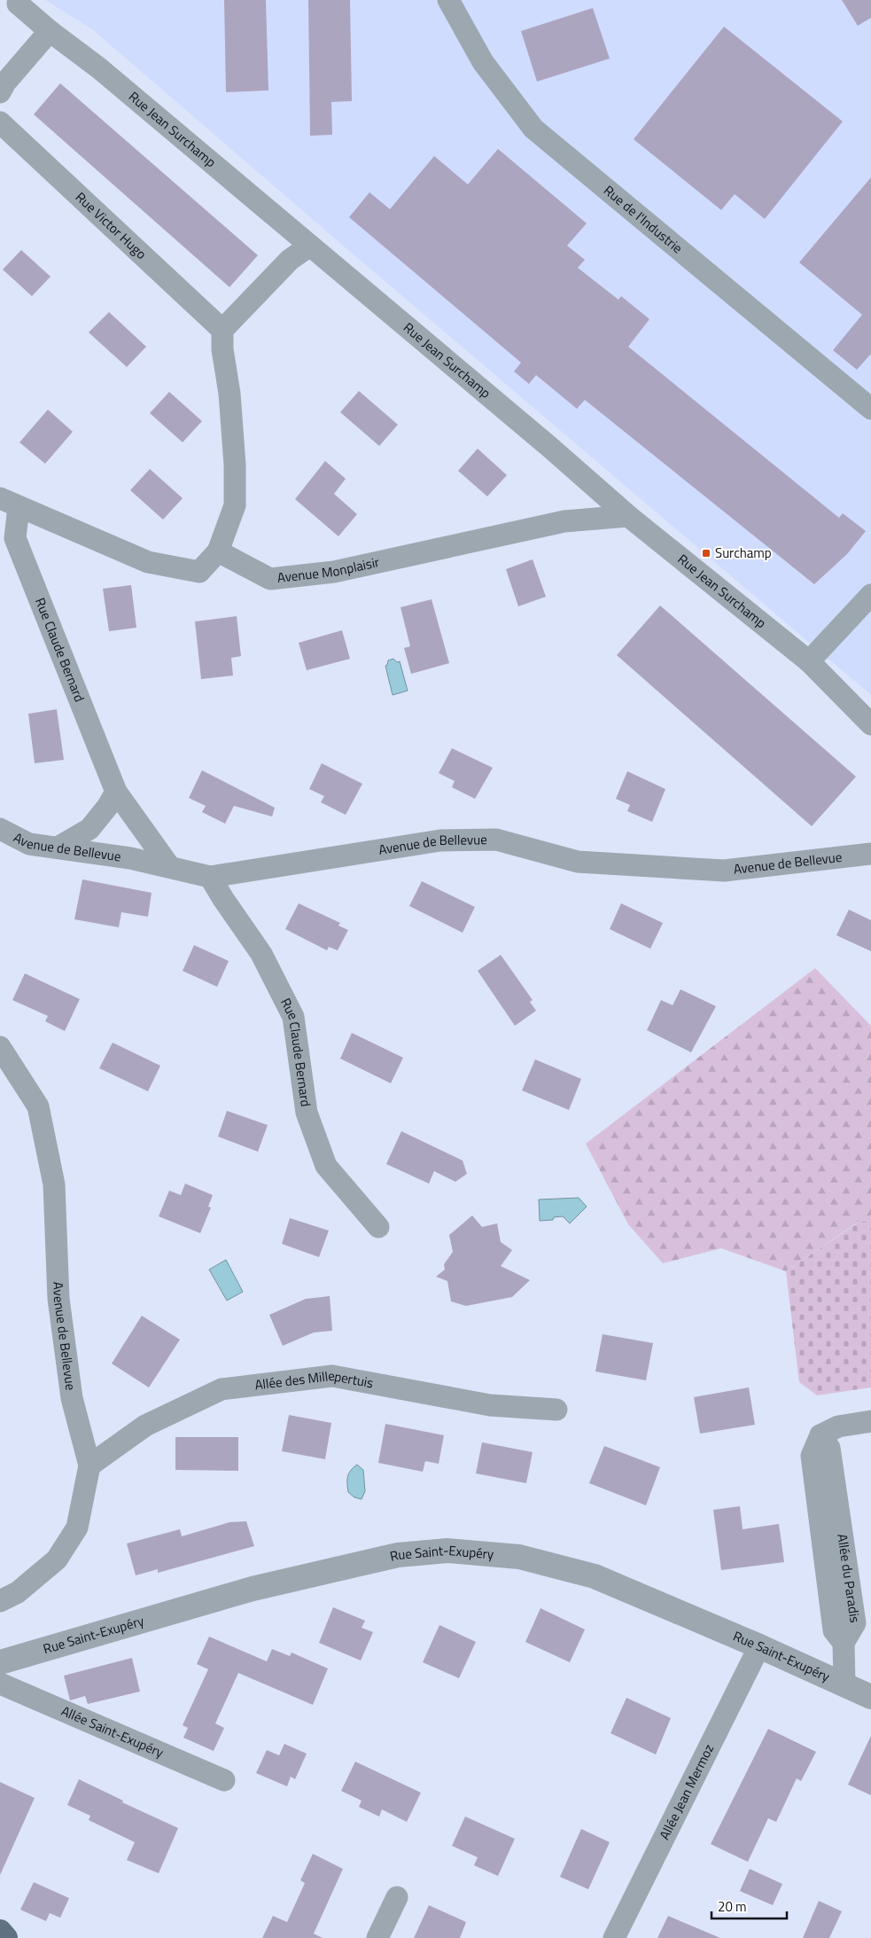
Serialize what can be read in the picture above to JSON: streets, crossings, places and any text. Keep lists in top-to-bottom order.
{
  "streets": {
    "street": [
      "Rue Jean Surchamp",
      "Rue de l'Industrie",
      "Rue Victor Hugo",
      "Avenue Monplaisir",
      "Rue Claude Bernard",
      "Avenue de Bellevue",
      "Allée des Millepertuis",
      "Rue Saint-Exupéry",
      "Allée du Paradis",
      "Allée Saint-Exupéry",
      "Allée Jean Mermoz"
    ]
  },
  "crossings": [
    ["Rue Jean Surchamp", "Avenue Monplaisir"],
    ["Rue Claude Bernard", "Avenue de Bellevue"],
    ["Avenue de Bellevue", "Allée des Millepertuis"],
    ["Rue Saint-Exupéry", "Allée du Paradis"],
    ["Rue Saint-Exupéry", "Allée Jean Mermoz"]
  ],
  "places": {
    "transit": ["Surchamp"]
  },
  "scale_bar": "20 m"
}
